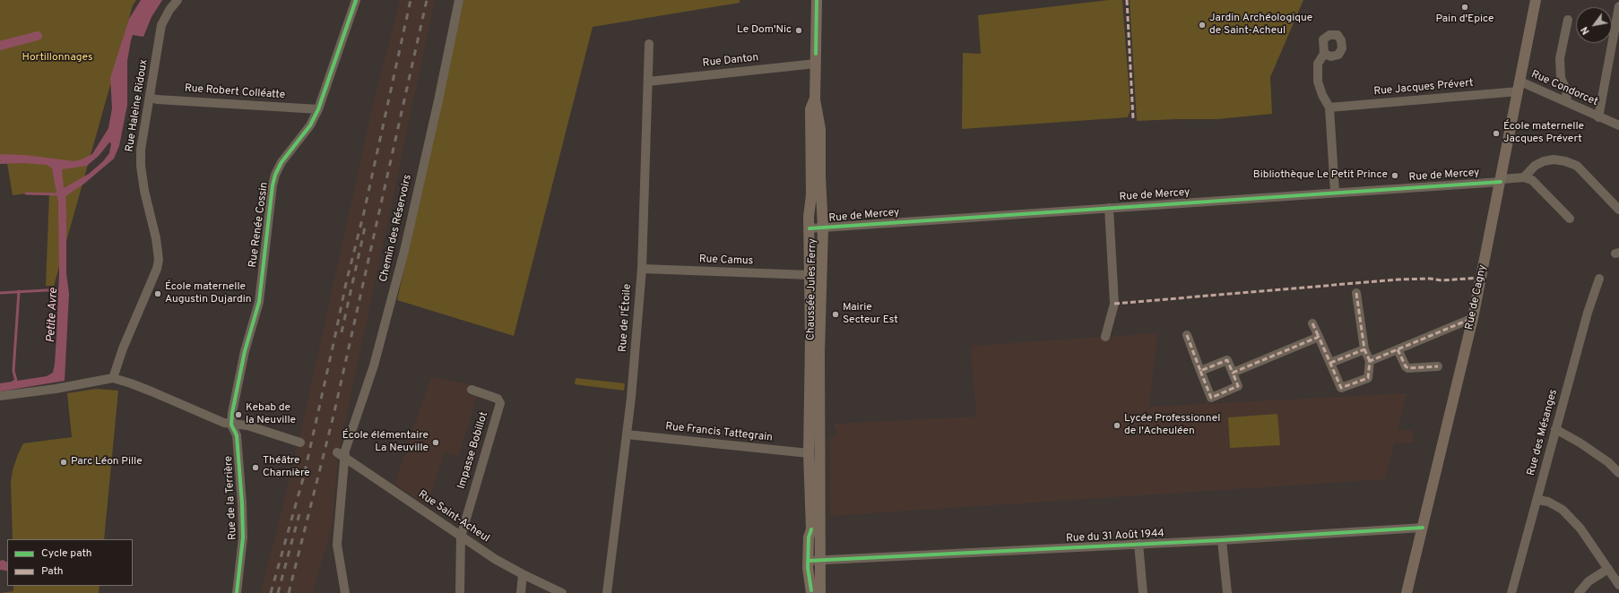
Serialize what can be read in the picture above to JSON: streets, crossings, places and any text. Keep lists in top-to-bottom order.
{
  "streets": {
    "main road": ["Chaussée Jules Ferry", "Rue de Cagny"],
    "street": [
      "Rue Danton",
      "Rue Jacques Prévert",
      "Rue Condorcet",
      "Rue Robert Colléatte",
      "Rue Haleine Ridoux",
      "Rue de Mercey",
      "Rue Renée Cossin",
      "Chemin des Réservoirs",
      "Rue Camus",
      "Rue de l'Étoile",
      "Rue Francis Tattegrain",
      "Rue des Mésanges",
      "Impasse Bobillot",
      "Rue de la Terrière",
      "Rue Saint-Acheul",
      "Rue du 31 Août 1944"
    ]
  },
  "crossings": [
    ["Rue Danton", "Chaussée Jules Ferry"],
    ["Rue Danton", "Rue de l'Étoile"],
    ["Rue Jacques Prévert", "Rue Condorcet"],
    ["Rue Jacques Prévert", "Rue de Cagny"],
    ["Rue Condorcet", "Rue de Cagny"],
    ["Rue Robert Colléatte", "Rue Haleine Ridoux"],
    ["Rue Robert Colléatte", "Rue Renée Cossin"],
    ["Rue de Mercey", "Chaussée Jules Ferry"],
    ["Rue de Mercey", "Rue de Cagny"],
    ["Rue Renée Cossin", "Rue de la Terrière"],
    ["Chemin des Réservoirs", "Rue Saint-Acheul"],
    ["Rue Camus", "Chaussée Jules Ferry"],
    ["Rue Camus", "Rue de l'Étoile"],
    ["Chaussée Jules Ferry", "Rue Francis Tattegrain"],
    ["Chaussée Jules Ferry", "Rue du 31 Août 1944"],
    ["Rue de Cagny", "Rue du 31 Août 1944"],
    ["Rue de l'Étoile", "Rue Francis Tattegrain"],
    ["Impasse Bobillot", "Rue Saint-Acheul"]
  ],
  "water": ["Petite Avre"],
  "parks": ["Hortillonnages"],
  "places": [
    "Pain d'Epice",
    "Jardin Archéologique de Saint-Acheul",
    "Le Dom'Nic",
    "École maternelle Jacques Prévert",
    "Bibliothèque Le Petit Prince",
    "École maternelle Augustin Dujardin",
    "Mairie Secteur Est",
    "Kebab de la Neuville",
    "Lycée Professionnel de l'Acheuléen",
    "École élémentaire La Neuville",
    "Parc Léon Pille",
    "Théâtre Charnière"
  ],
  "legend": ["Cycle path", "Path"],
  "north": "bottom left"
}
